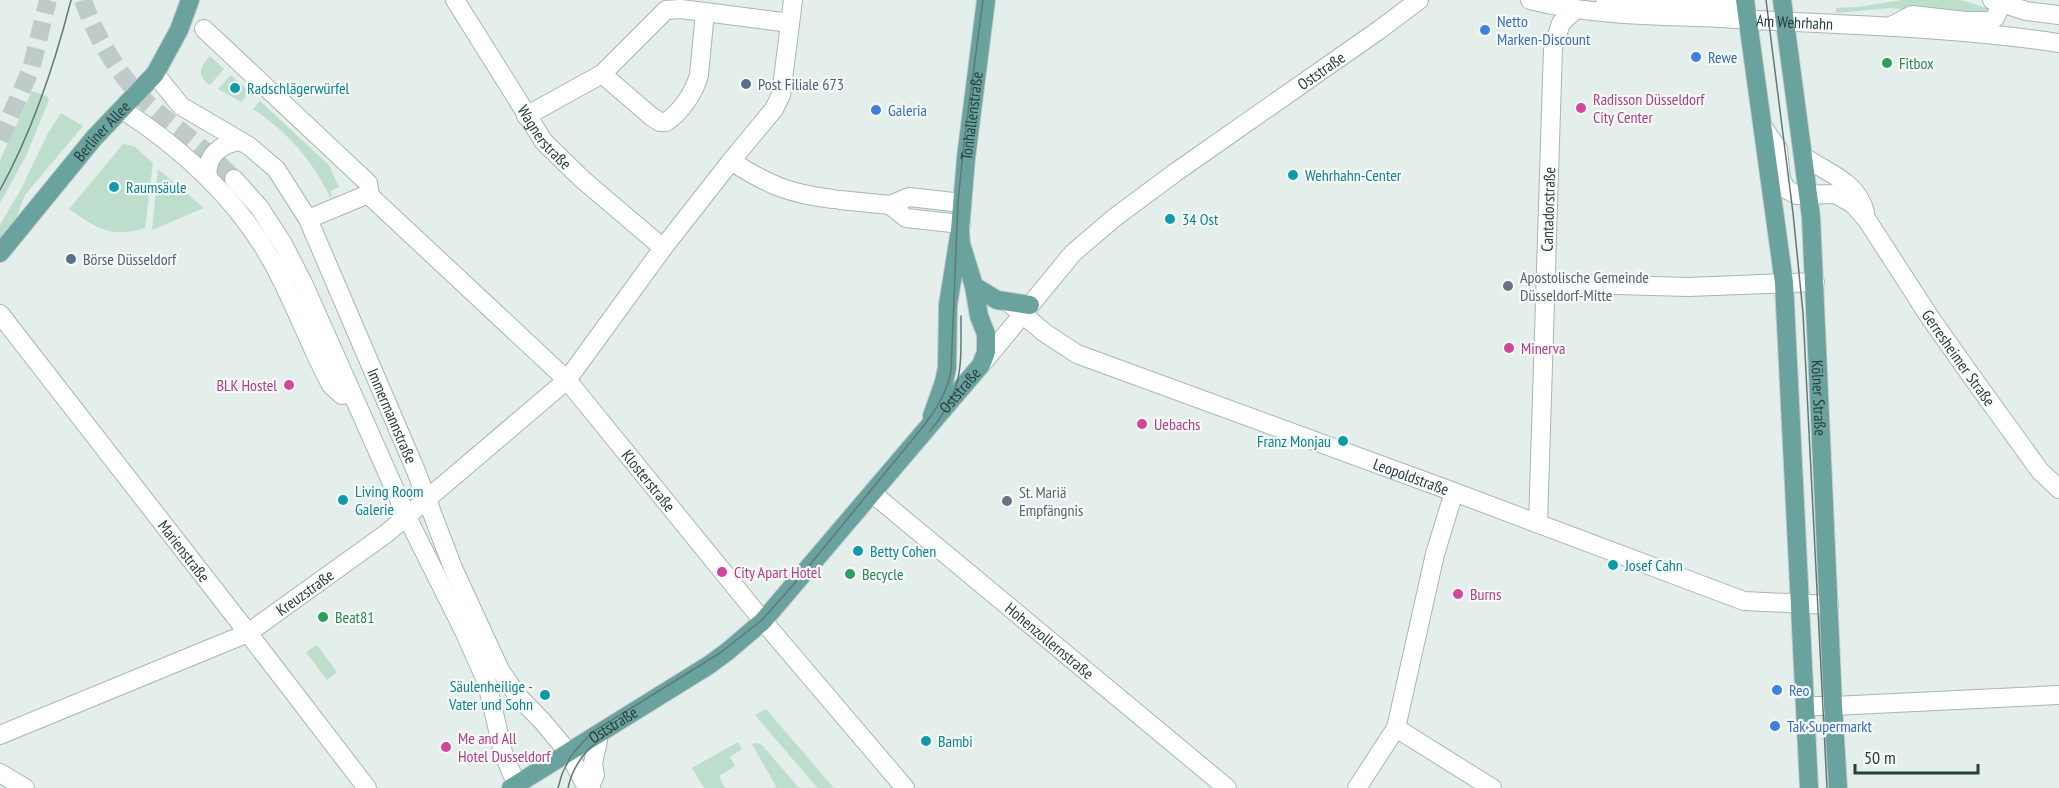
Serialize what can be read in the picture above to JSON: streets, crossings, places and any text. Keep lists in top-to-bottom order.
{
  "streets": {
    "main road": [
      "Oststraße",
      "Tonhallenstraße",
      "Berliner Allee",
      "Kölner Straße"
    ],
    "street": [
      "Am Wehrhahn",
      "Wagnerstraße",
      "Cantadorstraße",
      "Gerresheimer Straße",
      "Immermannstraße",
      "Leopoldstraße",
      "Klosterstraße",
      "Marienstraße",
      "Kreuzstraße",
      "Hohenzollernstraße"
    ]
  },
  "crossings": [
    ["Am Wehrhahn", "Cantadorstraße"],
    ["Am Wehrhahn", "Kölner Straße"],
    ["Oststraße", "Tonhallenstraße"],
    ["Oststraße", "Immermannstraße"],
    ["Oststraße", "Leopoldstraße"],
    ["Oststraße", "Klosterstraße"],
    ["Oststraße", "Hohenzollernstraße"],
    ["Berliner Allee", "Immermannstraße"],
    ["Wagnerstraße", "Kreuzstraße"],
    ["Cantadorstraße", "Leopoldstraße"],
    ["Gerresheimer Straße", "Kölner Straße"],
    ["Kölner Straße", "Leopoldstraße"],
    ["Immermannstraße", "Kreuzstraße"],
    ["Klosterstraße", "Kreuzstraße"],
    ["Marienstraße", "Kreuzstraße"]
  ],
  "places": [
    "Netto Marken-Discount",
    "Rewe",
    "Fitbox",
    "Post Filiale 673",
    "Radschlägerwürfel",
    "Radisson Düsseldorf City Center",
    "Galeria",
    "Wehrhahn-Center",
    "Raumsäule",
    "34 Ost",
    "Börse Düsseldorf",
    "Apostolische Gemeinde Düsseldorf-Mitte",
    "Minerva",
    "BLK Hostel",
    "Uebachs",
    "Franz Monjau",
    "Living Room Galerie",
    "St. Mariä Empfängnis",
    "Betty Cohen",
    "Josef Cahn",
    "City Apart Hotel",
    "Becycle",
    "Burns",
    "Beat81",
    "Reo",
    "Säulenheilige - Vater und Sohn",
    "Tak Supermarkt",
    "Bambi",
    "Me and All Hotel Dusseldorf"
  ],
  "scale_bar": "50 m"
}
